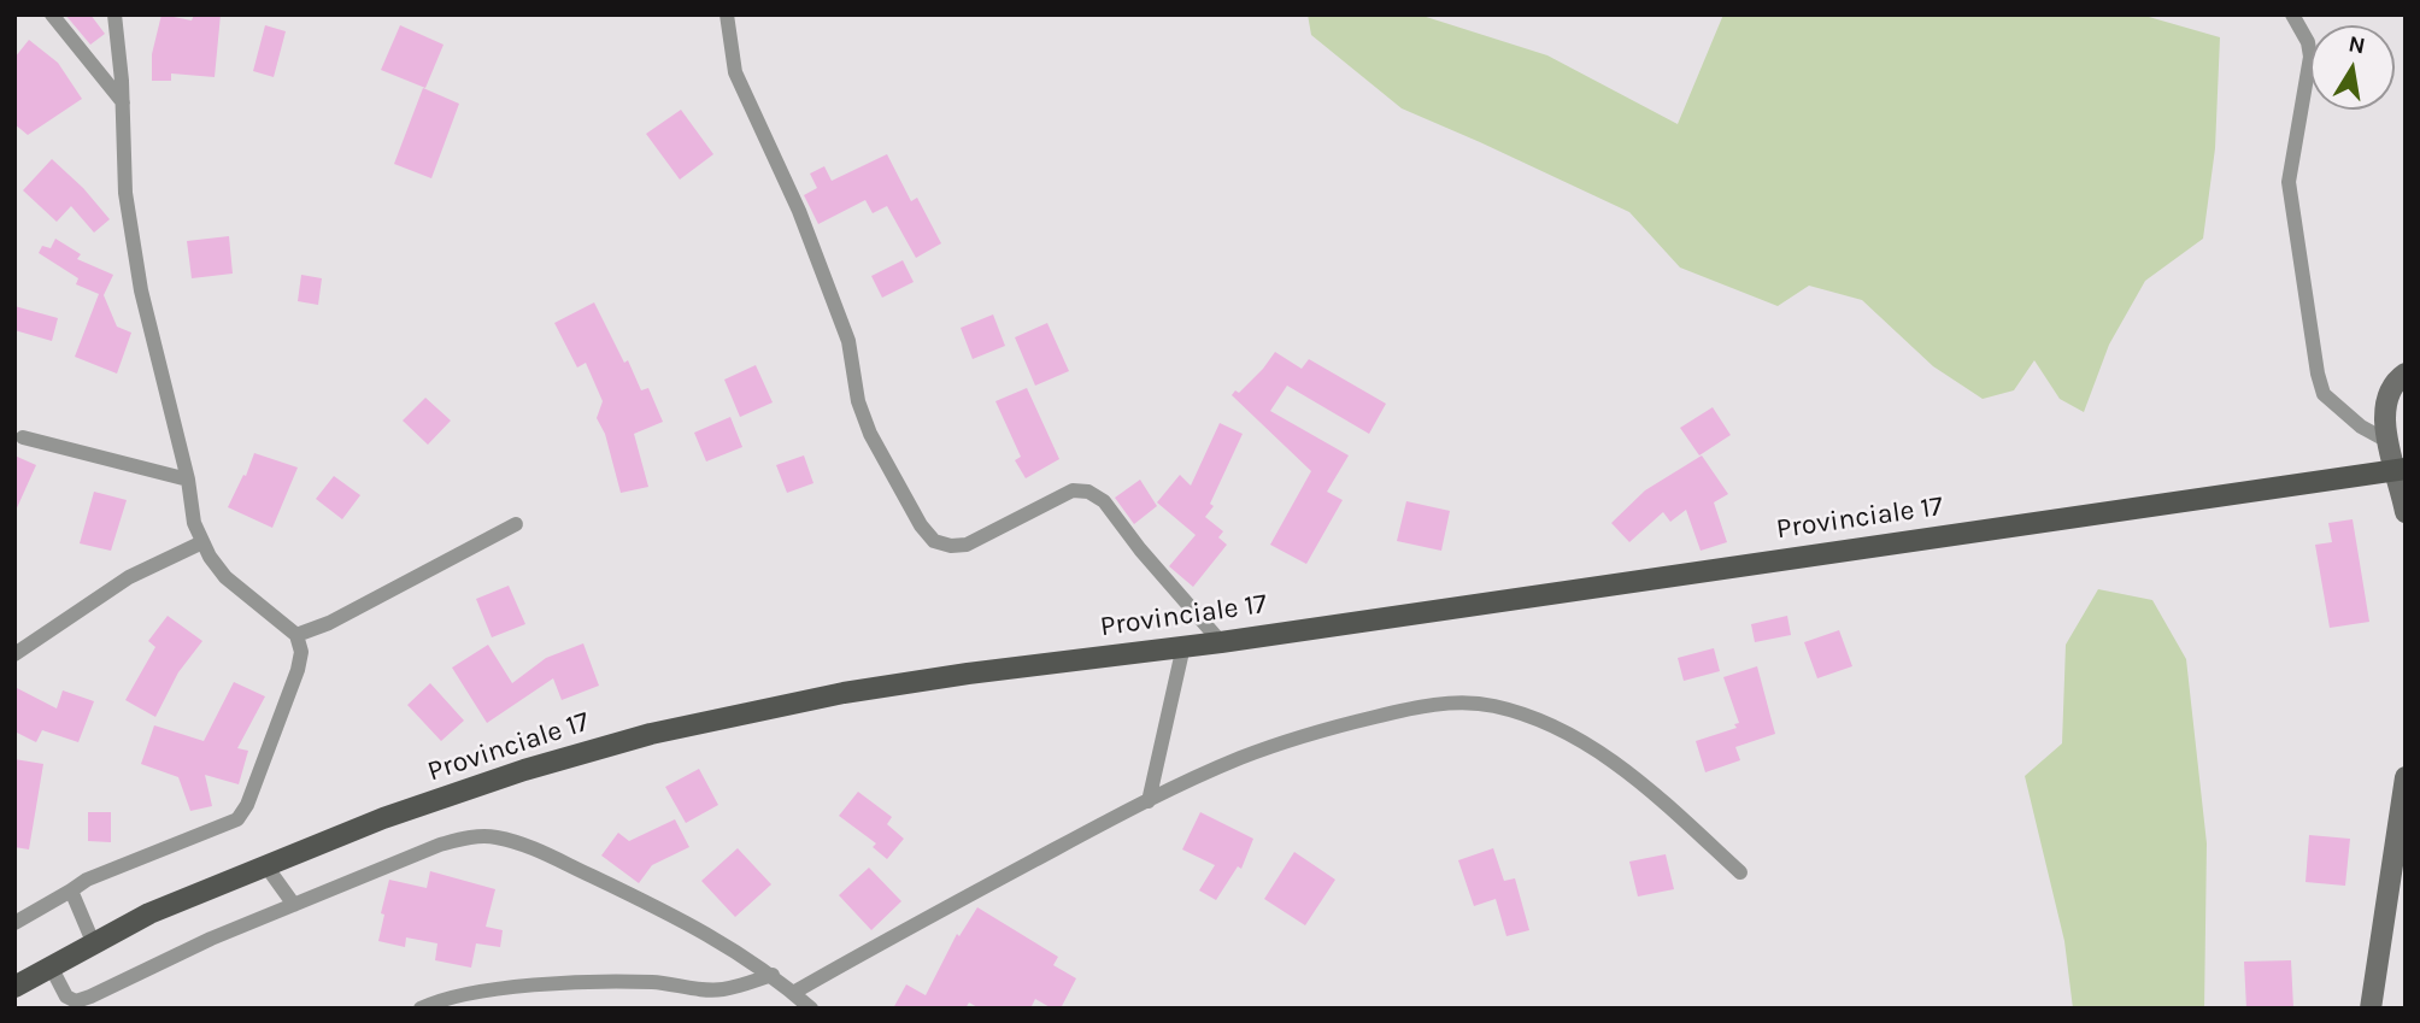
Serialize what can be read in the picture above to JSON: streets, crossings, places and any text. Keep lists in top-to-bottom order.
{
  "streets": {
    "main road": ["Provinciale 17"]
  },
  "north": "top"
}
